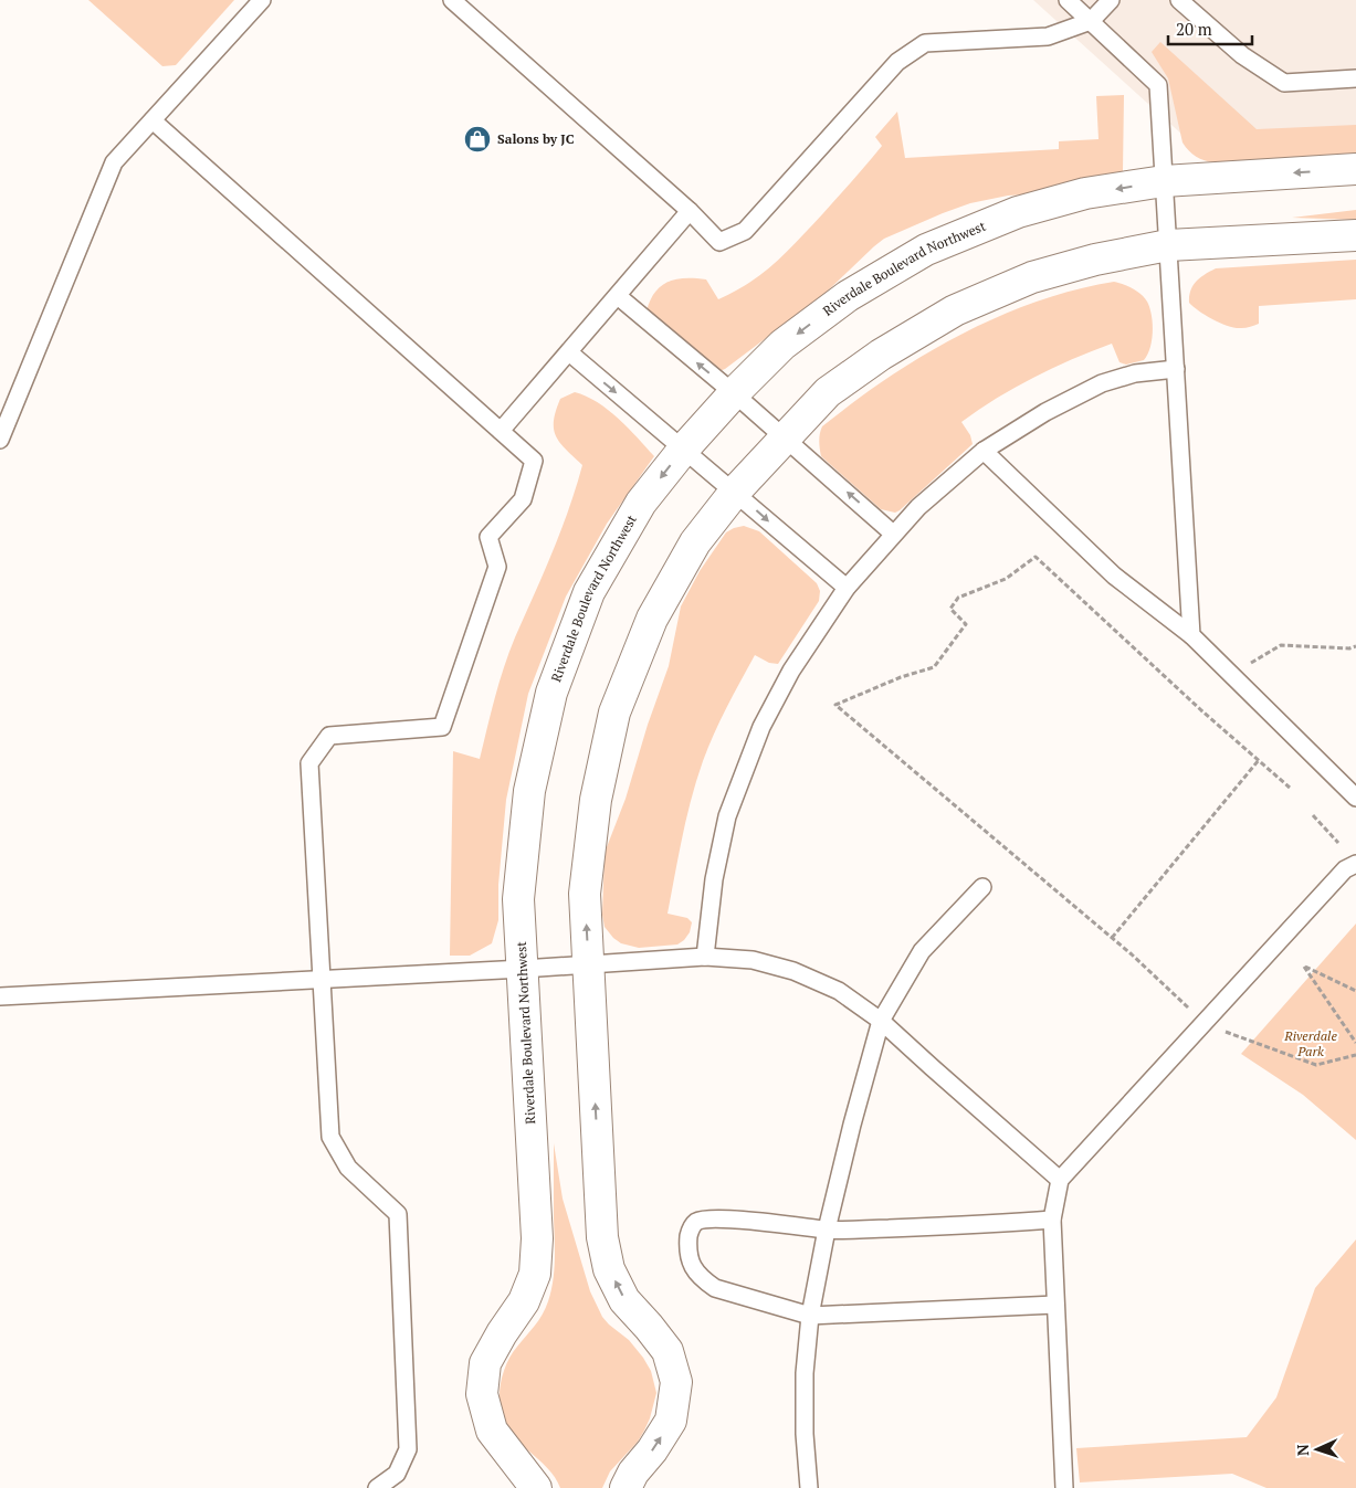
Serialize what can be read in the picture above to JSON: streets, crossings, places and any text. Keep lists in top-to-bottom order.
{
  "streets": {
    "street": ["Riverdale Boulevard Northwest"]
  },
  "parks": ["Riverdale Park"],
  "places": {
    "shop": ["Salons by JC"]
  },
  "scale_bar": "20 m",
  "north": "left"
}
